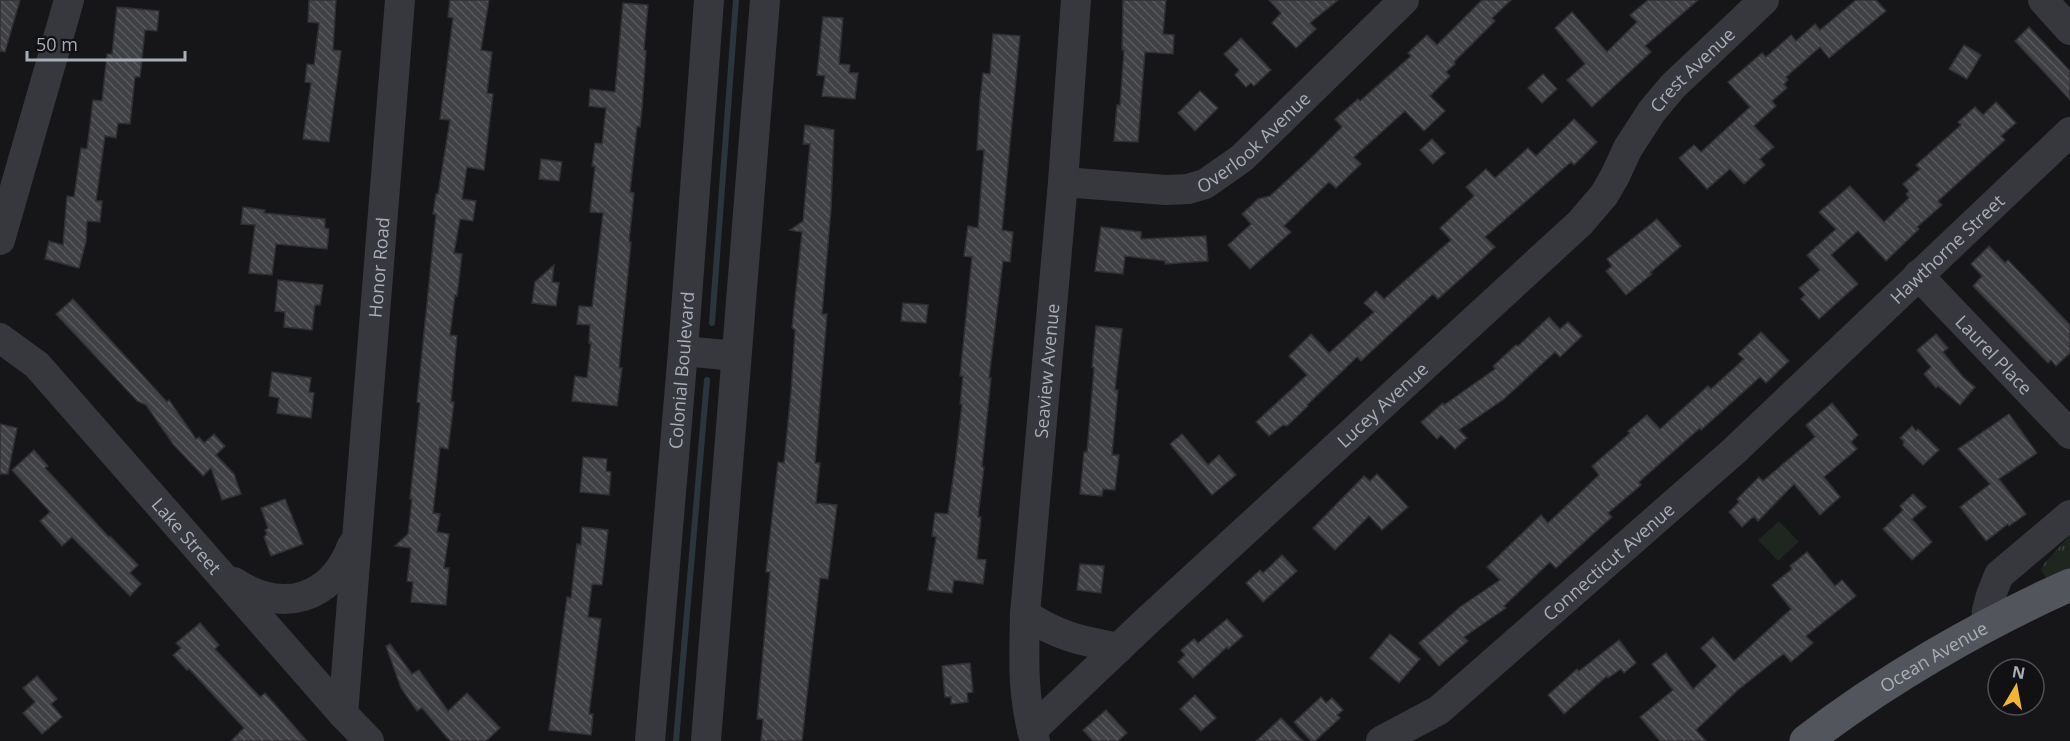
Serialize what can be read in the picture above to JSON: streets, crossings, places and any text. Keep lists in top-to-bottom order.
{
  "streets": {
    "main road": ["Ocean Avenue"],
    "street": [
      "Crest Avenue",
      "Overlook Avenue",
      "Hawthorne Street",
      "Honor Road",
      "Laurel Place",
      "Colonial Boulevard",
      "Seaview Avenue",
      "Lucey Avenue",
      "Lake Street",
      "Connecticut Avenue"
    ]
  },
  "crossings": [
    ["Crest Avenue", "Lucey Avenue"],
    ["Overlook Avenue", "Seaview Avenue"],
    ["Hawthorne Street", "Laurel Place"],
    ["Hawthorne Street", "Connecticut Avenue"],
    ["Honor Road", "Lake Street"],
    ["Seaview Avenue", "Lucey Avenue"]
  ],
  "scale_bar": "50 m",
  "north": "top"
}
